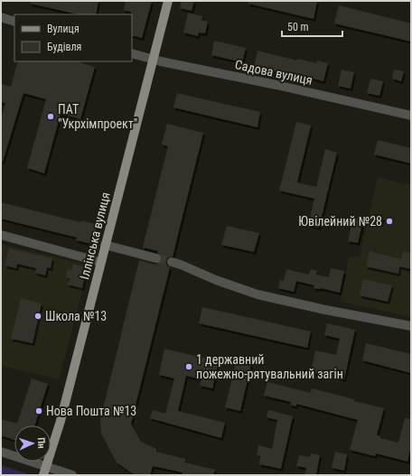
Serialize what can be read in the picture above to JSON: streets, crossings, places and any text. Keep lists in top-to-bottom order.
{
  "streets": {
    "main road": ["Іллінська вулиця"],
    "street": ["Садова вулиця"]
  },
  "crossings": [
    ["Садова вулиця", "Іллінська вулиця"]
  ],
  "places": [
    "ПАТ \"Укрхімпроект\"",
    "Ювілейний №28",
    "Школа №13",
    "1 державний пожежно-рятувальний загін",
    "Нова Пошта №13"
  ],
  "legend": ["Вулиця", "Будівля"],
  "scale_bar": "50 m",
  "north": "right"
}
